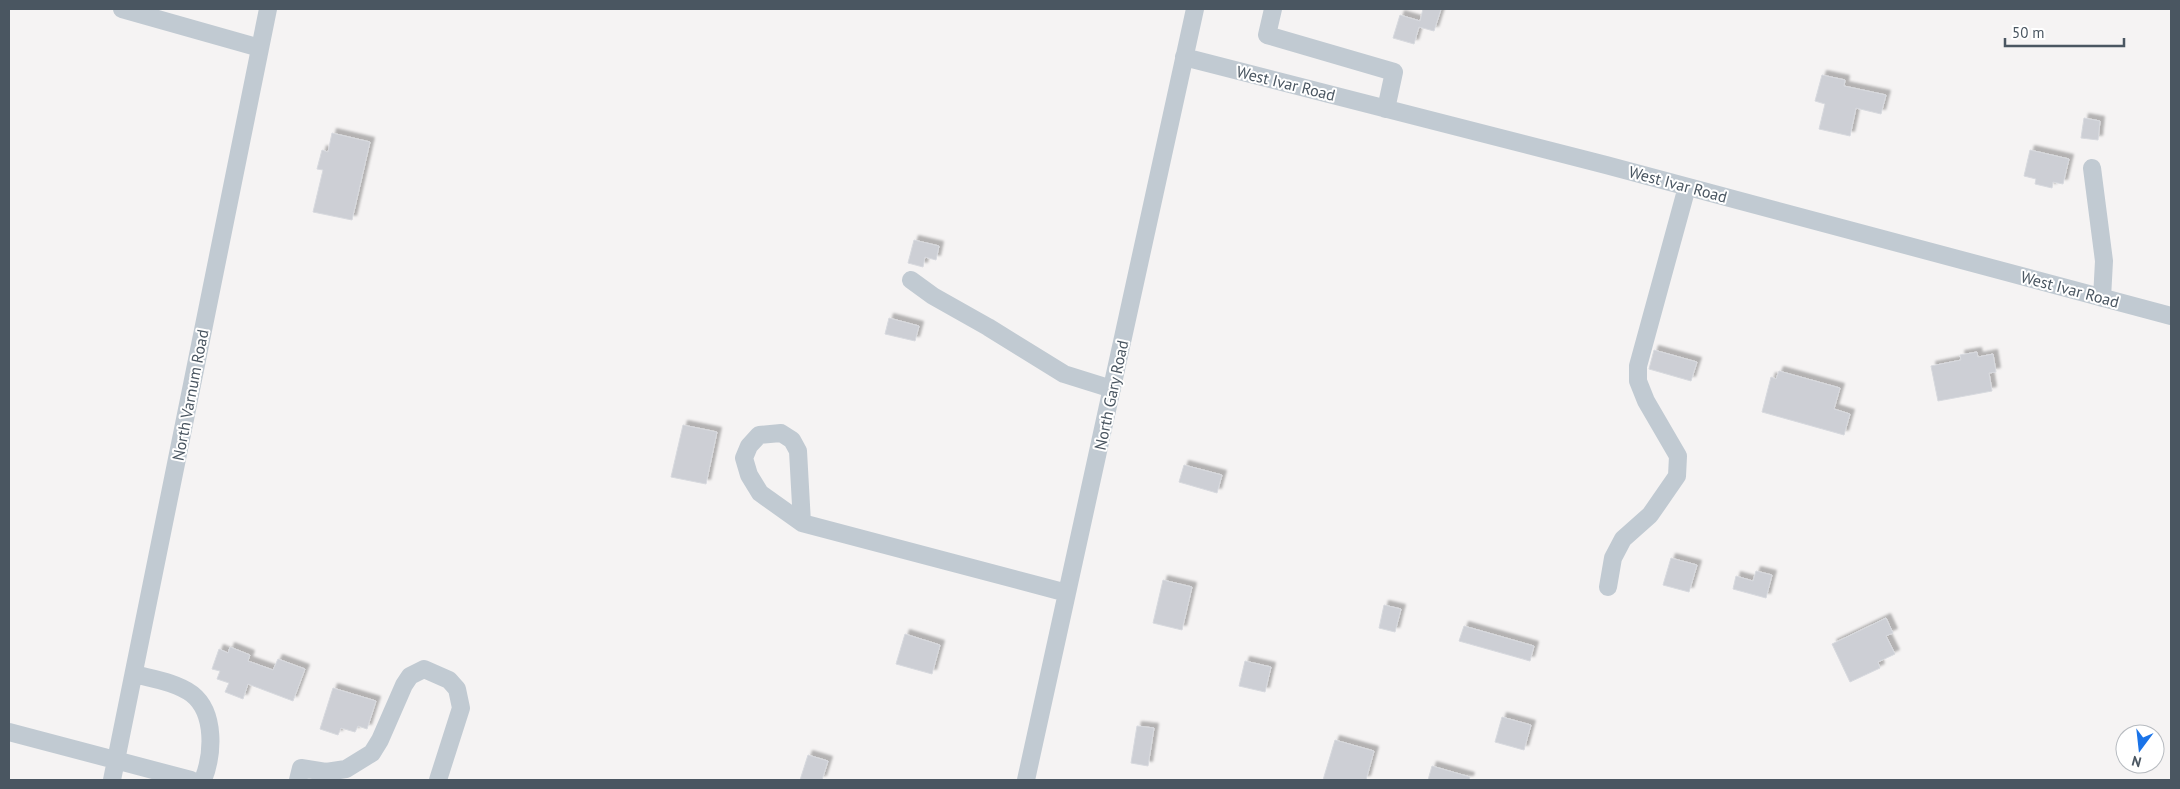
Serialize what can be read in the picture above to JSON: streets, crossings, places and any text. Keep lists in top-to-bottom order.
{
  "streets": {
    "street": ["West Ivar Road", "North Varnum Road", "North Gary Road"]
  },
  "crossings": [
    ["West Ivar Road", "North Gary Road"]
  ],
  "scale_bar": "50 m",
  "north": "bottom"
}
